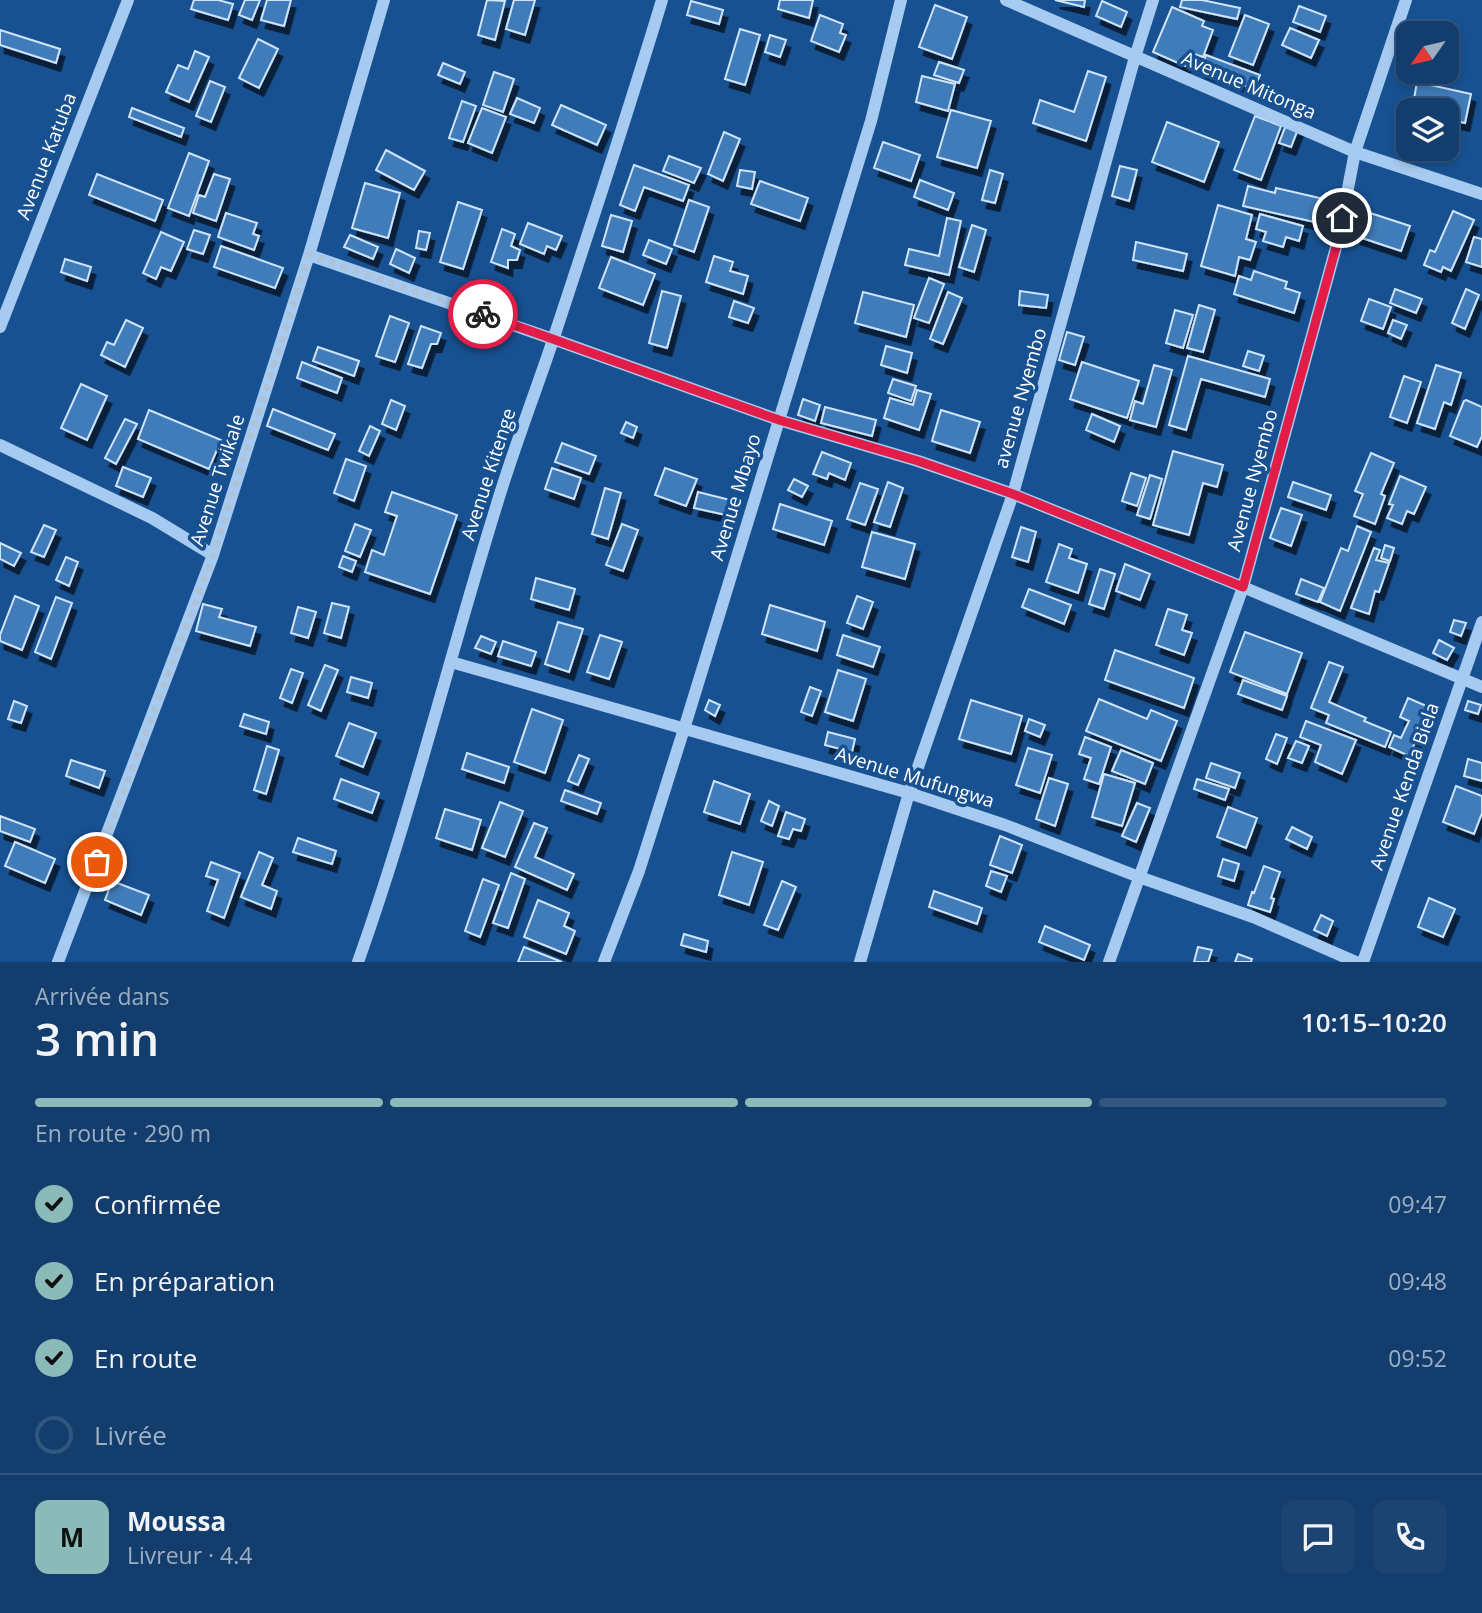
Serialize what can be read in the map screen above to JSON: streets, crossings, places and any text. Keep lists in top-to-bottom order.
{
  "streets": {
    "street": [
      "Avenue Mitonga",
      "Avenue Katuba",
      "avenue Nyembo",
      "Avenue Kitenge",
      "Avenue Twikale",
      "Avenue Nyembo",
      "Avenue Mbayo",
      "Avenue Mufungwa",
      "Avenue Kenda Biela"
    ]
  },
  "crossings": [
    ["Avenue Mitonga", "avenue Nyembo"],
    ["Avenue Mitonga", "Avenue Nyembo"],
    ["avenue Nyembo", "Avenue Mufungwa"],
    ["Avenue Kitenge", "Avenue Mufungwa"],
    ["Avenue Nyembo", "Avenue Mufungwa"],
    ["Avenue Mbayo", "Avenue Mufungwa"]
  ],
  "north": "bottom left",
  "page": {
    "heading": ["3 min", "Arrivée dans", "10:15–10:20"],
    "panel": ["Moussa", "Livreur · 4.4"],
    "bar": "En route · 290 m",
    "list": [
      ["Confirmée", "09:47"],
      ["En préparation", "09:48"],
      ["En route", "09:52"],
      "Livrée"
    ],
    "round": "M"
  }
}
